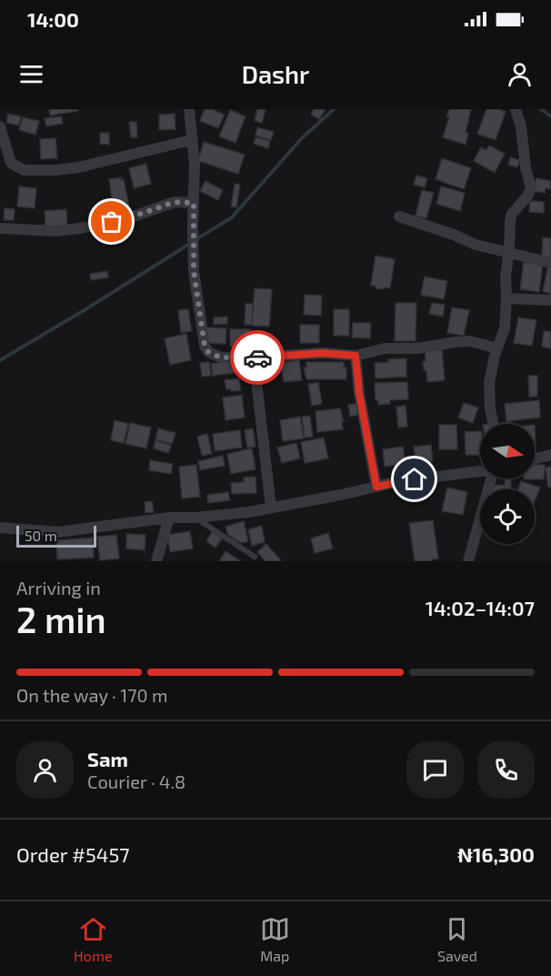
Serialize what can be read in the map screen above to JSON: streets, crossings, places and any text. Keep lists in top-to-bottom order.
{
  "scale_bar": "50 m",
  "north": "right",
  "page": {
    "status": "14:00",
    "header": "Dashr",
    "scale": "50 m",
    "heading": ["2 min", "Arriving in", "14:02–14:07"],
    "panel": [
      "Sam",
      "Courier · 4.8",
      "Order #5457",
      "₦16,300"
    ],
    "bar": "On the way · 170 m",
    "tabs": ["Home", "Map", "Saved"]
  }
}
